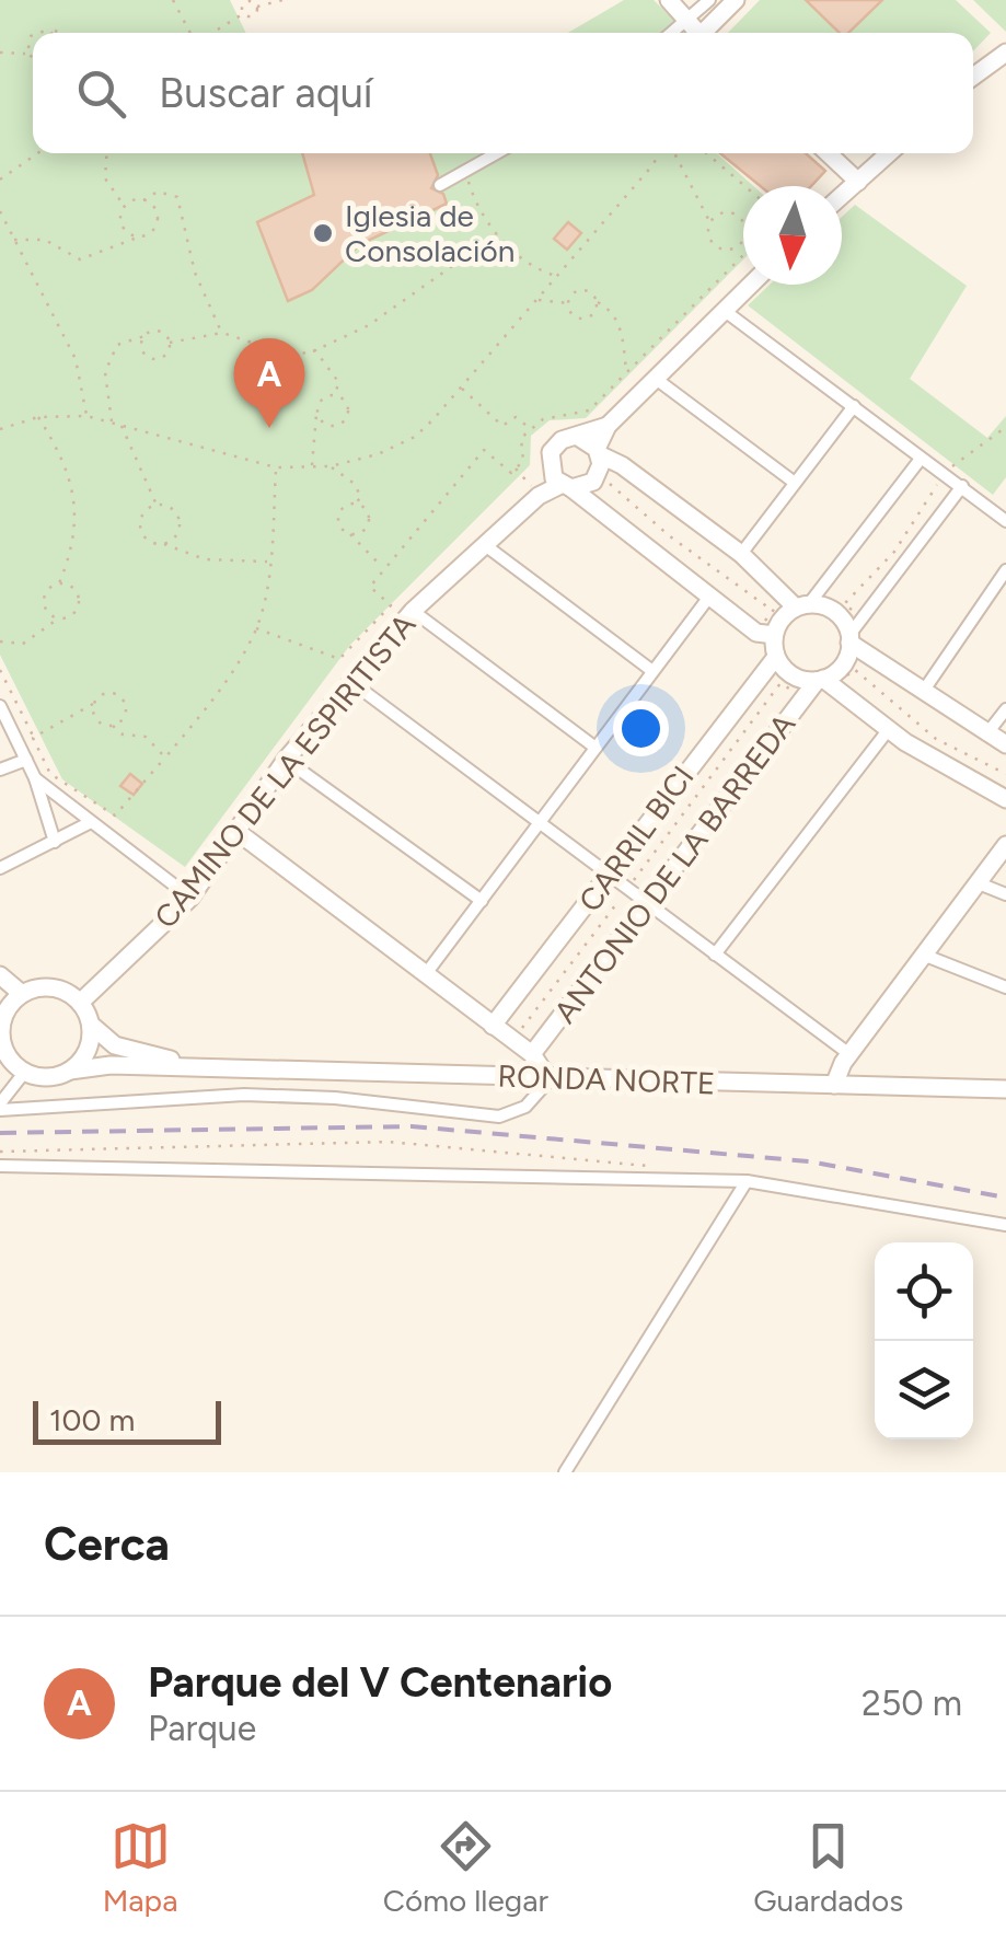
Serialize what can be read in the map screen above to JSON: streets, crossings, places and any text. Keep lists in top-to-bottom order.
{
  "streets": {
    "street": ["CAMINO DE LA ESPIRITISTA", "ANTONIO DE LA BARREDA", "RONDA NORTE"],
    "path": ["CARRIL BICI"]
  },
  "crossings": [
    ["CAMINO DE LA ESPIRITISTA", "RONDA NORTE"],
    ["CARRIL BICI", "ANTONIO DE LA BARREDA"]
  ],
  "places": ["Iglesia de Consolación"],
  "scale_bar": "100 m",
  "north": "bottom",
  "page": {
    "search": "Buscar aquí",
    "pins": "A",
    "scale": "100 m",
    "heading": "Cerca",
    "list": [
      {
        "mark": "A",
        "name": "Parque del V Centenario",
        "note": "Parque",
        "value": "250 m"
      }
    ],
    "nav": ["Mapa", "Cómo llegar", "Guardados"]
  }
}
